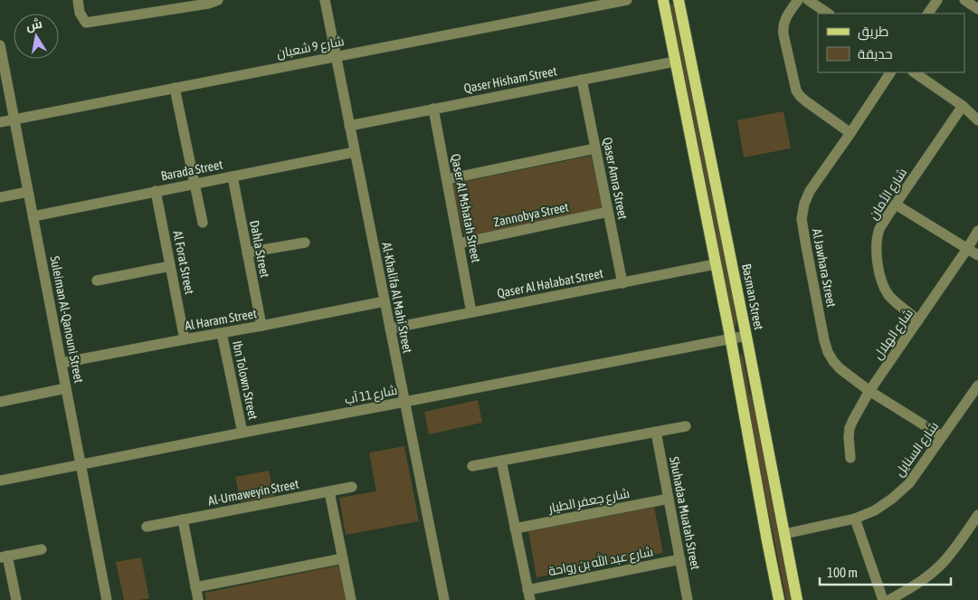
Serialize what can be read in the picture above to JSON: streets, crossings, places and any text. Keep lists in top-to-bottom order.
{
  "streets": {
    "main road": ["Basman Street"],
    "street": [
      "شارع 9 شعبان",
      "Qaser Hisham Street",
      "Barada Street",
      "Qaser Amra Street",
      "شارع الأمان",
      "Qaser Al Mshatah Street",
      "Zannobya Street",
      "Dahla Street",
      "Al Forat Street",
      "Al Jawhara Street",
      "Qaser Al Halabat Street",
      "Al-Khalifa Al Mahi Street",
      "Suleiman Al-Qanouni Street",
      "Al Haram Street",
      "شارع الهلال",
      "Ibn Tolown Street",
      "شارع 11 آب",
      "شارع السنايل",
      "Al-Umaweyin Street",
      "شارع جعفر الطيار",
      "Shuhadaa Muatah Street",
      "شارع عبد الله بن رواحة"
    ]
  },
  "crossings": [
    ["شارع 9 شعبان", "Al-Khalifa Al Mahi Street"],
    ["شارع 9 شعبان", "Suleiman Al-Qanouni Street"],
    ["Qaser Hisham Street", "Qaser Amra Street"],
    ["Qaser Hisham Street", "Qaser Al Mshatah Street"],
    ["Qaser Hisham Street", "Al-Khalifa Al Mahi Street"],
    ["Barada Street", "Dahla Street"],
    ["Barada Street", "Al Forat Street"],
    ["Barada Street", "Al-Khalifa Al Mahi Street"],
    ["Barada Street", "Suleiman Al-Qanouni Street"],
    ["Qaser Amra Street", "Zannobya Street"],
    ["Qaser Amra Street", "Qaser Al Halabat Street"],
    ["شارع الأمان", "شارع الهلال"],
    ["Qaser Al Mshatah Street", "Zannobya Street"],
    ["Qaser Al Mshatah Street", "Qaser Al Halabat Street"],
    ["Dahla Street", "Al Haram Street"],
    ["Al Forat Street", "Al Haram Street"],
    ["Al Jawhara Street", "شارع الهلال"],
    ["Al Jawhara Street", "شارع السنايل"],
    ["Qaser Al Halabat Street", "Al-Khalifa Al Mahi Street"],
    ["Basman Street", "شارع 11 آب"],
    ["Basman Street", "شارع السنايل"],
    ["Al-Khalifa Al Mahi Street", "Al Haram Street"],
    ["Al-Khalifa Al Mahi Street", "شارع 11 آب"],
    ["Suleiman Al-Qanouni Street", "Al Haram Street"],
    ["Suleiman Al-Qanouni Street", "شارع 11 آب"],
    ["Al Haram Street", "Ibn Tolown Street"],
    ["Ibn Tolown Street", "شارع 11 آب"],
    ["شارع جعفر الطيار", "Shuhadaa Muatah Street"],
    ["Shuhadaa Muatah Street", "شارع عبد الله بن رواحة"]
  ],
  "legend": ["طريق", "حديقة"],
  "scale_bar": "100 m",
  "north": "top"
}
